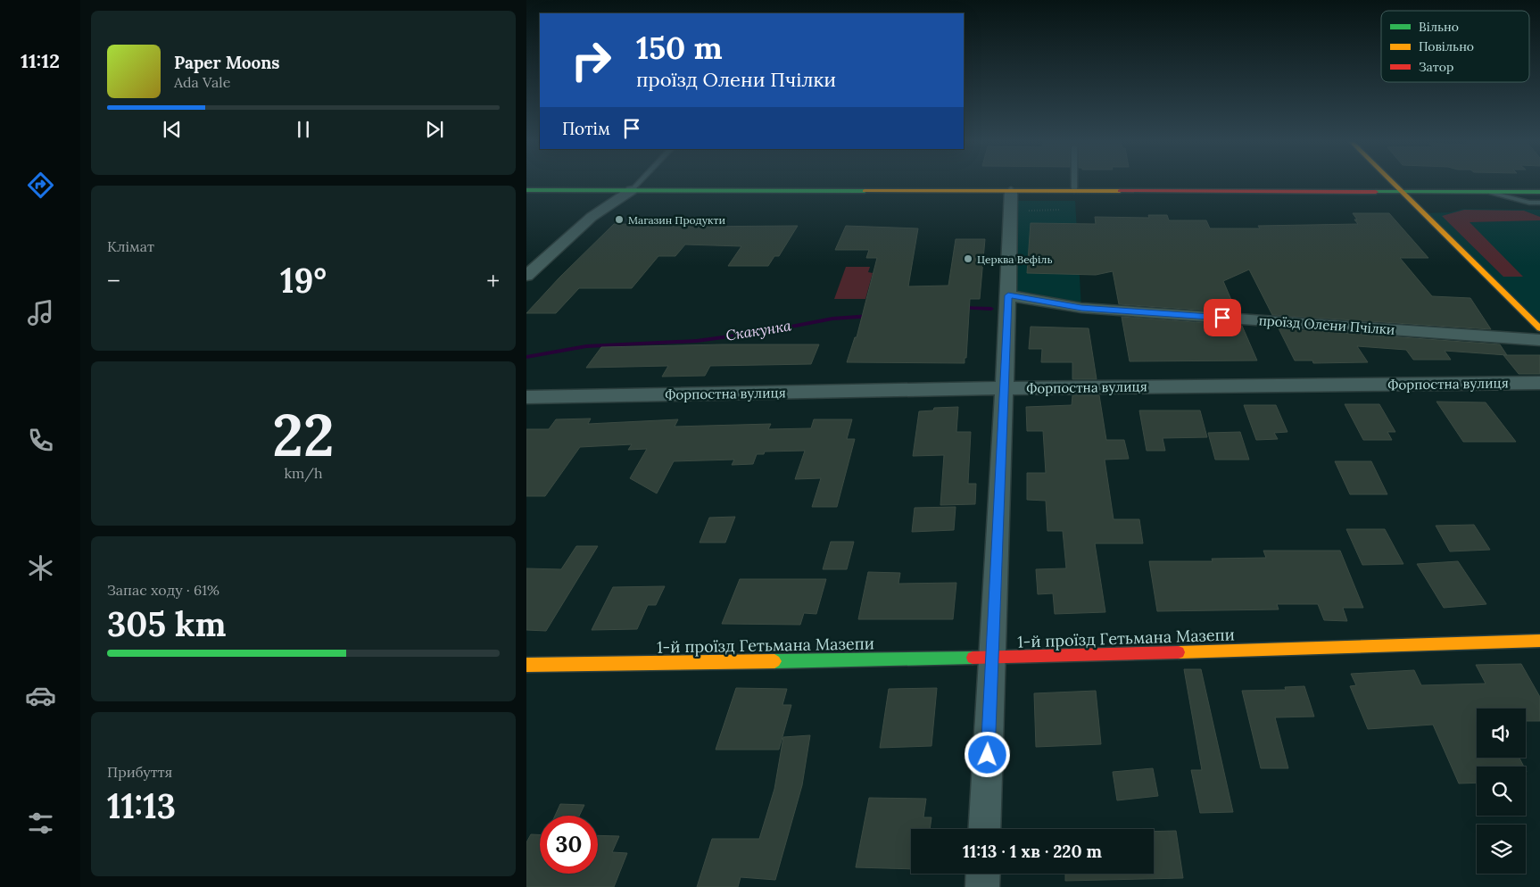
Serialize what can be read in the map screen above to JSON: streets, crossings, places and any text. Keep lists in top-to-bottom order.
{
  "streets": {
    "main road": ["1-й проїзд Гетьмана Мазепи"],
    "street": ["проїзд Олени Пчілки", "Форпостна вулиця"]
  },
  "water": ["Скакунка"],
  "places": ["Магазин Продукти", "Церква Вефіль"],
  "legend": ["Вільно", "Повільно", "Затор"],
  "page": {
    "tabs": "11:12",
    "turn": ["150 m", "проїзд Олени Пчілки"],
    "song": ["Paper Moons", "Ada Vale"],
    "then": "Потім",
    "tile": [
      "Клімат",
      ["22", "km/h"],
      ["Запас ходу · 61%", "305 km"],
      ["Прибуття", "11:13"]
    ],
    "heat": ["−", "19°", "+"],
    "limit": "30",
    "trip": "11:13 · 1 хв · 220 m"
  }
}
